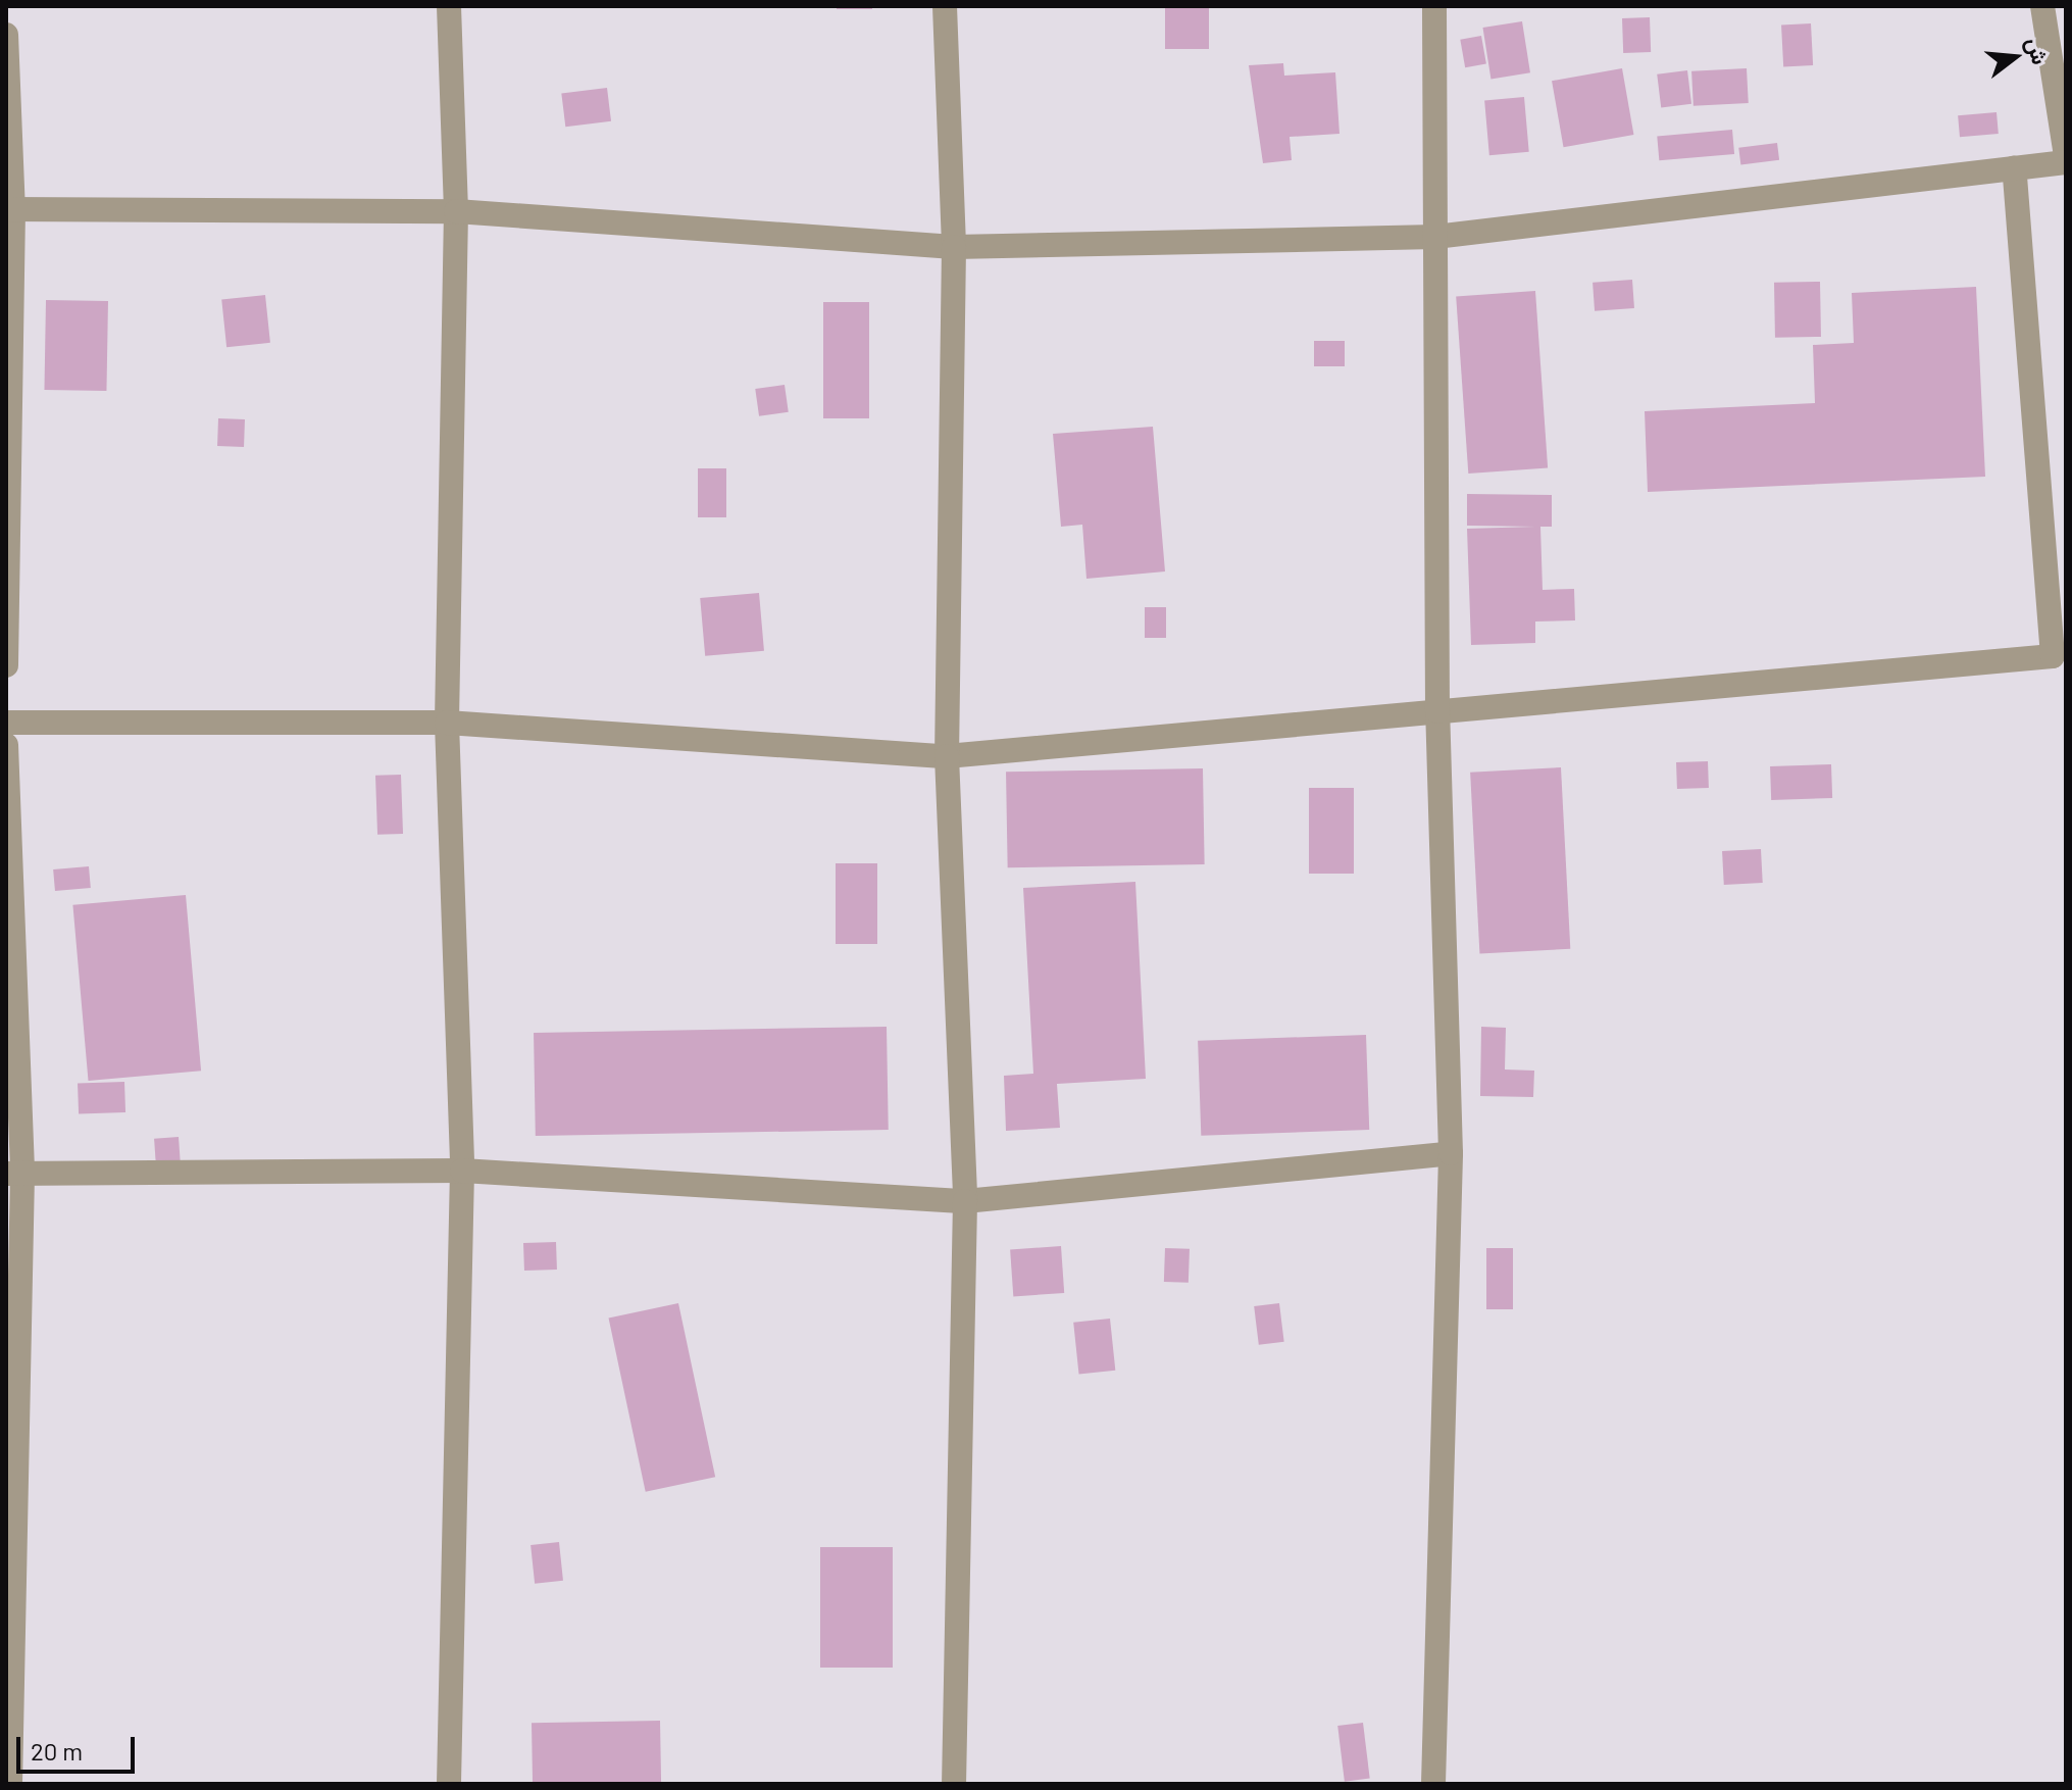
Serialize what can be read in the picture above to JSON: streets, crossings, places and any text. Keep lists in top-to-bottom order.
{
  "scale_bar": "20 m",
  "north": "right"
}
